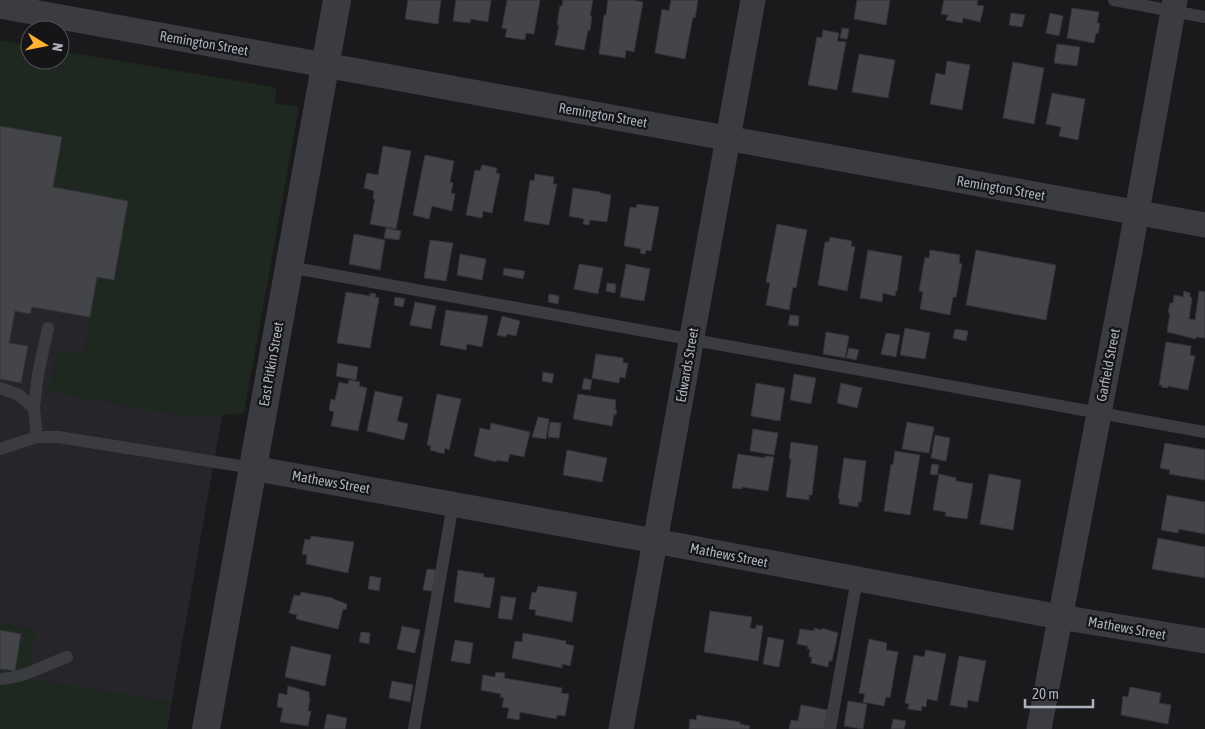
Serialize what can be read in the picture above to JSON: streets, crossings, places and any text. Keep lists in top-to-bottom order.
{
  "streets": {
    "street": [
      "Remington Street",
      "East Pitkin Street",
      "Edwards Street",
      "Garfield Street",
      "Mathews Street"
    ]
  },
  "crossings": [
    ["Remington Street", "East Pitkin Street"],
    ["Remington Street", "Edwards Street"],
    ["Remington Street", "Garfield Street"],
    ["East Pitkin Street", "Mathews Street"],
    ["Edwards Street", "Mathews Street"],
    ["Garfield Street", "Mathews Street"]
  ],
  "scale_bar": "20 m",
  "north": "right"
}
